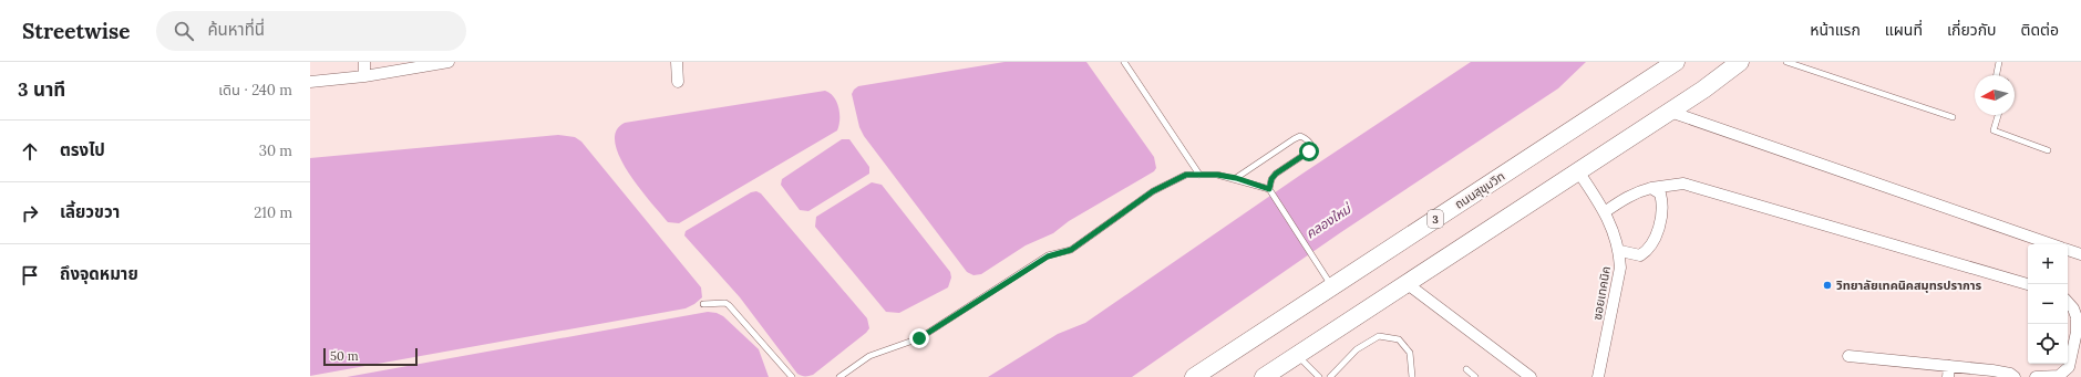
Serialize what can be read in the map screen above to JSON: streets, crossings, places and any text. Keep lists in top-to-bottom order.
{
  "streets": {
    "highway": ["ถนนสุขุมวิท", "3"],
    "street": ["ซอยเทคนิค"]
  },
  "water": ["คลองใหม่"],
  "places": ["วิทยาลัยเทคนิคสมุทรปราการ"],
  "scale_bar": "50 m",
  "north": "left",
  "page": {
    "header": "Streetwise",
    "search": "ค้นหาที่นี่",
    "nav": [
      "หน้าแรก",
      "แผนที่",
      "เกี่ยวกับ",
      "ติดต่อ"
    ],
    "heading": ["3 นาที", "เดิน · 240 m"],
    "list": [
      ["ตรงไป", "30 m"],
      ["เลี้ยวขวา", "210 m"],
      "ถึงจุดหมาย"
    ],
    "map_buttons": ["+", "−"],
    "scale": "50 m"
  }
}
